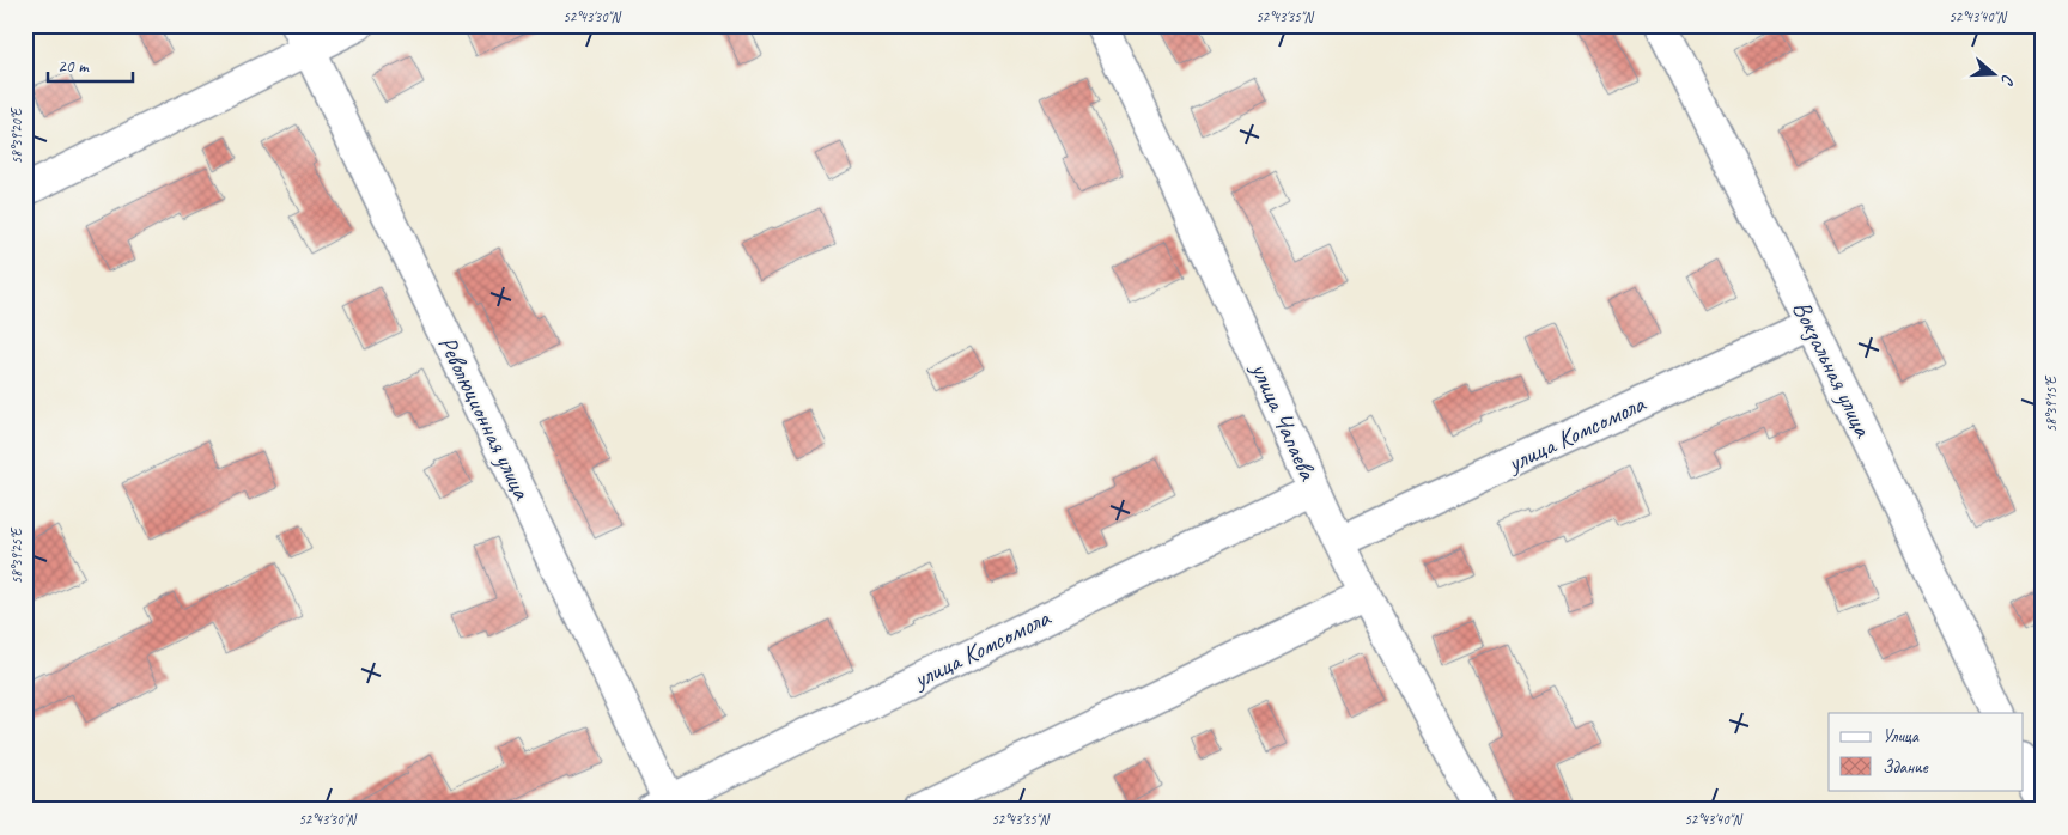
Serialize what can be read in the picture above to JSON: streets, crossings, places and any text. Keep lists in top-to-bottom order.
{
  "streets": {
    "street": [
      "Вокзальная улица",
      "Революционная улица",
      "улица Чапаева",
      "улица Комсомола"
    ]
  },
  "crossings": [
    ["Вокзальная улица", "улица Комсомола"],
    ["Революционная улица", "улица Комсомола"],
    ["улица Чапаева", "улица Комсомола"]
  ],
  "legend": ["Улица", "Здание"],
  "scale_bar": "20 m",
  "north": "right",
  "coordinates": [
    "52°43'30\"N",
    "52°43'35\"N",
    "52°43'40\"N",
    "58°39'20\"E",
    "58°39'15\"E",
    "58°39'25\"E"
  ]
}
